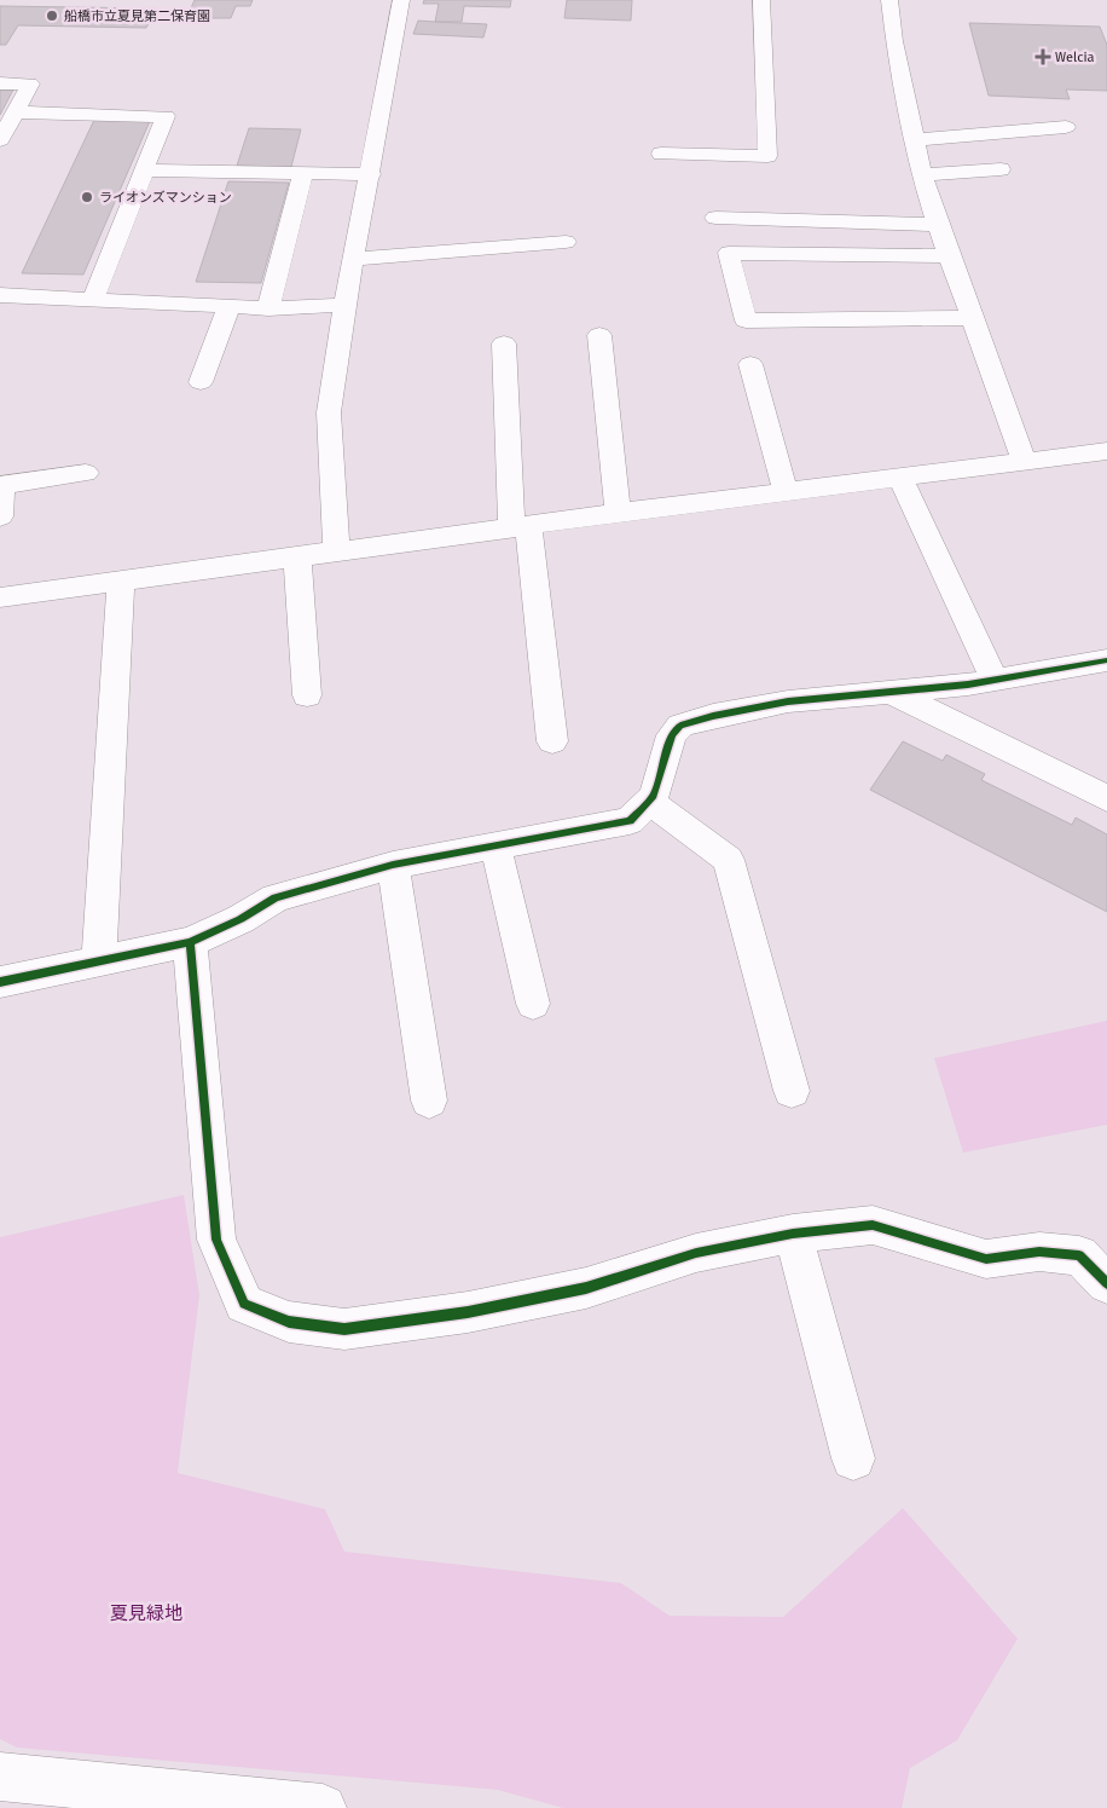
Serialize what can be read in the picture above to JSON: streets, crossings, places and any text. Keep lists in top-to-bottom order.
{
  "parks": ["夏見緑地"],
  "places": {
    "other": ["船橋市立夏見第二保育園", "ライオンズマンション"],
    "health": ["Welcia"]
  }
}
